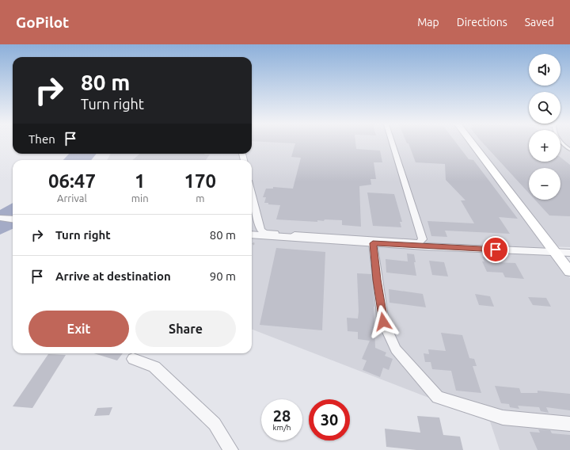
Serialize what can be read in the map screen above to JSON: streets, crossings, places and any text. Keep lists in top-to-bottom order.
{
  "page": {
    "header": "GoPilot",
    "nav": ["Map", "Directions", "Saved"],
    "map_buttons": ["+", "−"],
    "turn": ["80 m", "Turn right"],
    "then": "Then",
    "eta": [
      "06:47",
      "Arrival",
      "1",
      "min",
      "170",
      "m"
    ],
    "list": [
      {
        "name": "Turn right",
        "value": "80 m"
      },
      {
        "name": "Arrive at destination",
        "value": "90 m"
      }
    ],
    "buttons": ["Exit", "Share"],
    "speed": "28 km/h",
    "limit": "30"
  }
}
